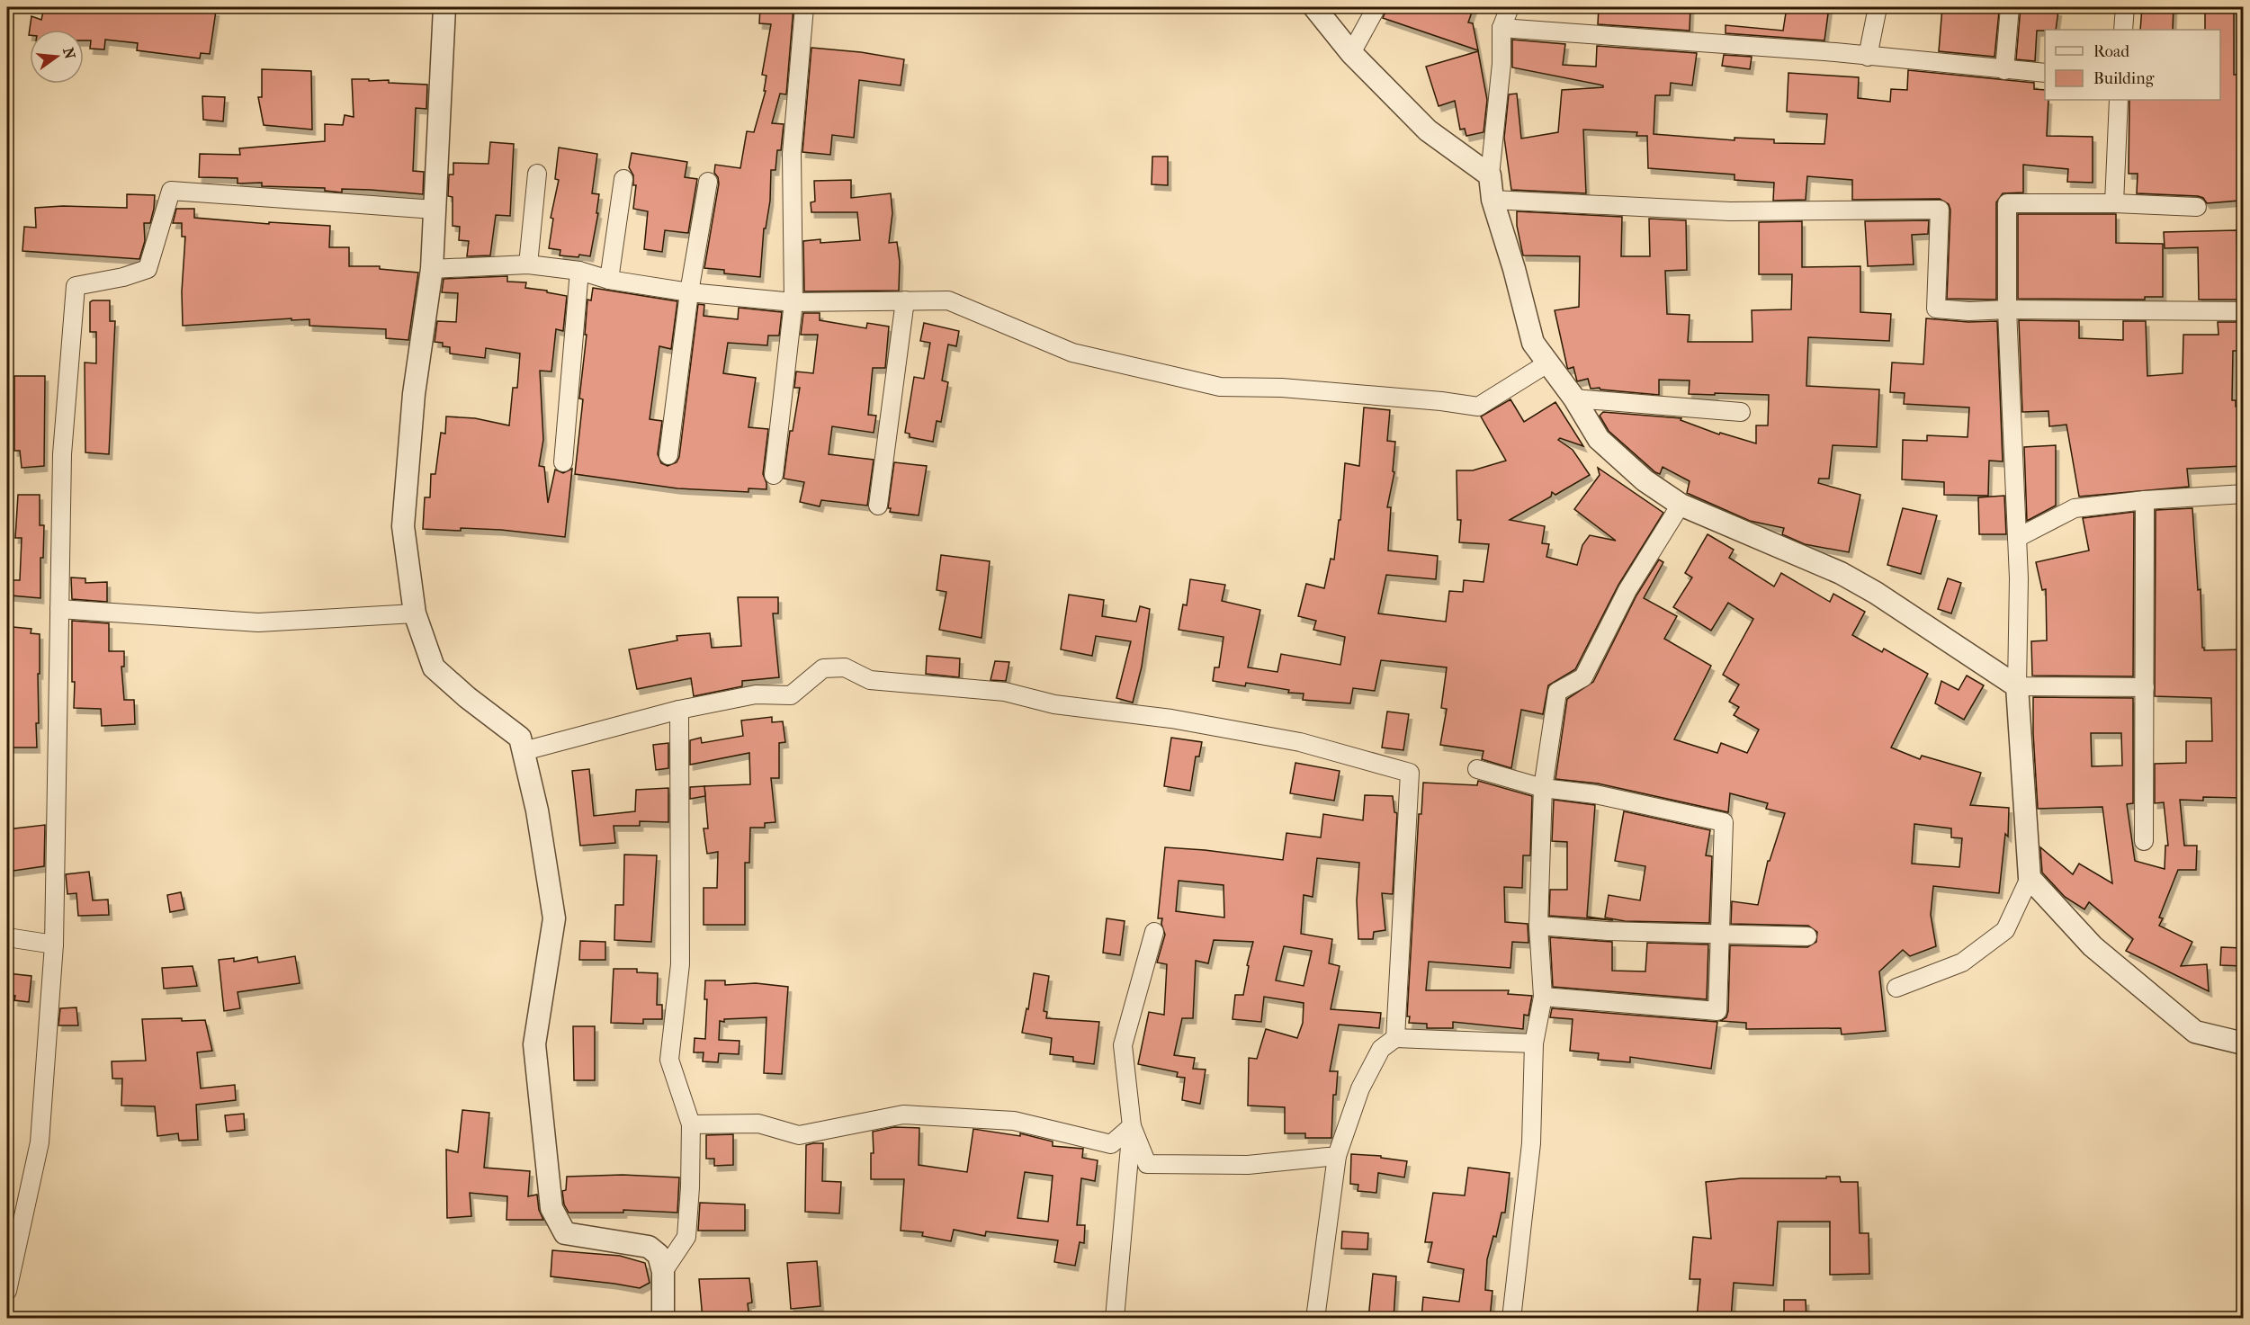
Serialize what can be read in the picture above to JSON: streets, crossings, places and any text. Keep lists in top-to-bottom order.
{
  "legend": ["Road", "Building"],
  "north": "right"
}
